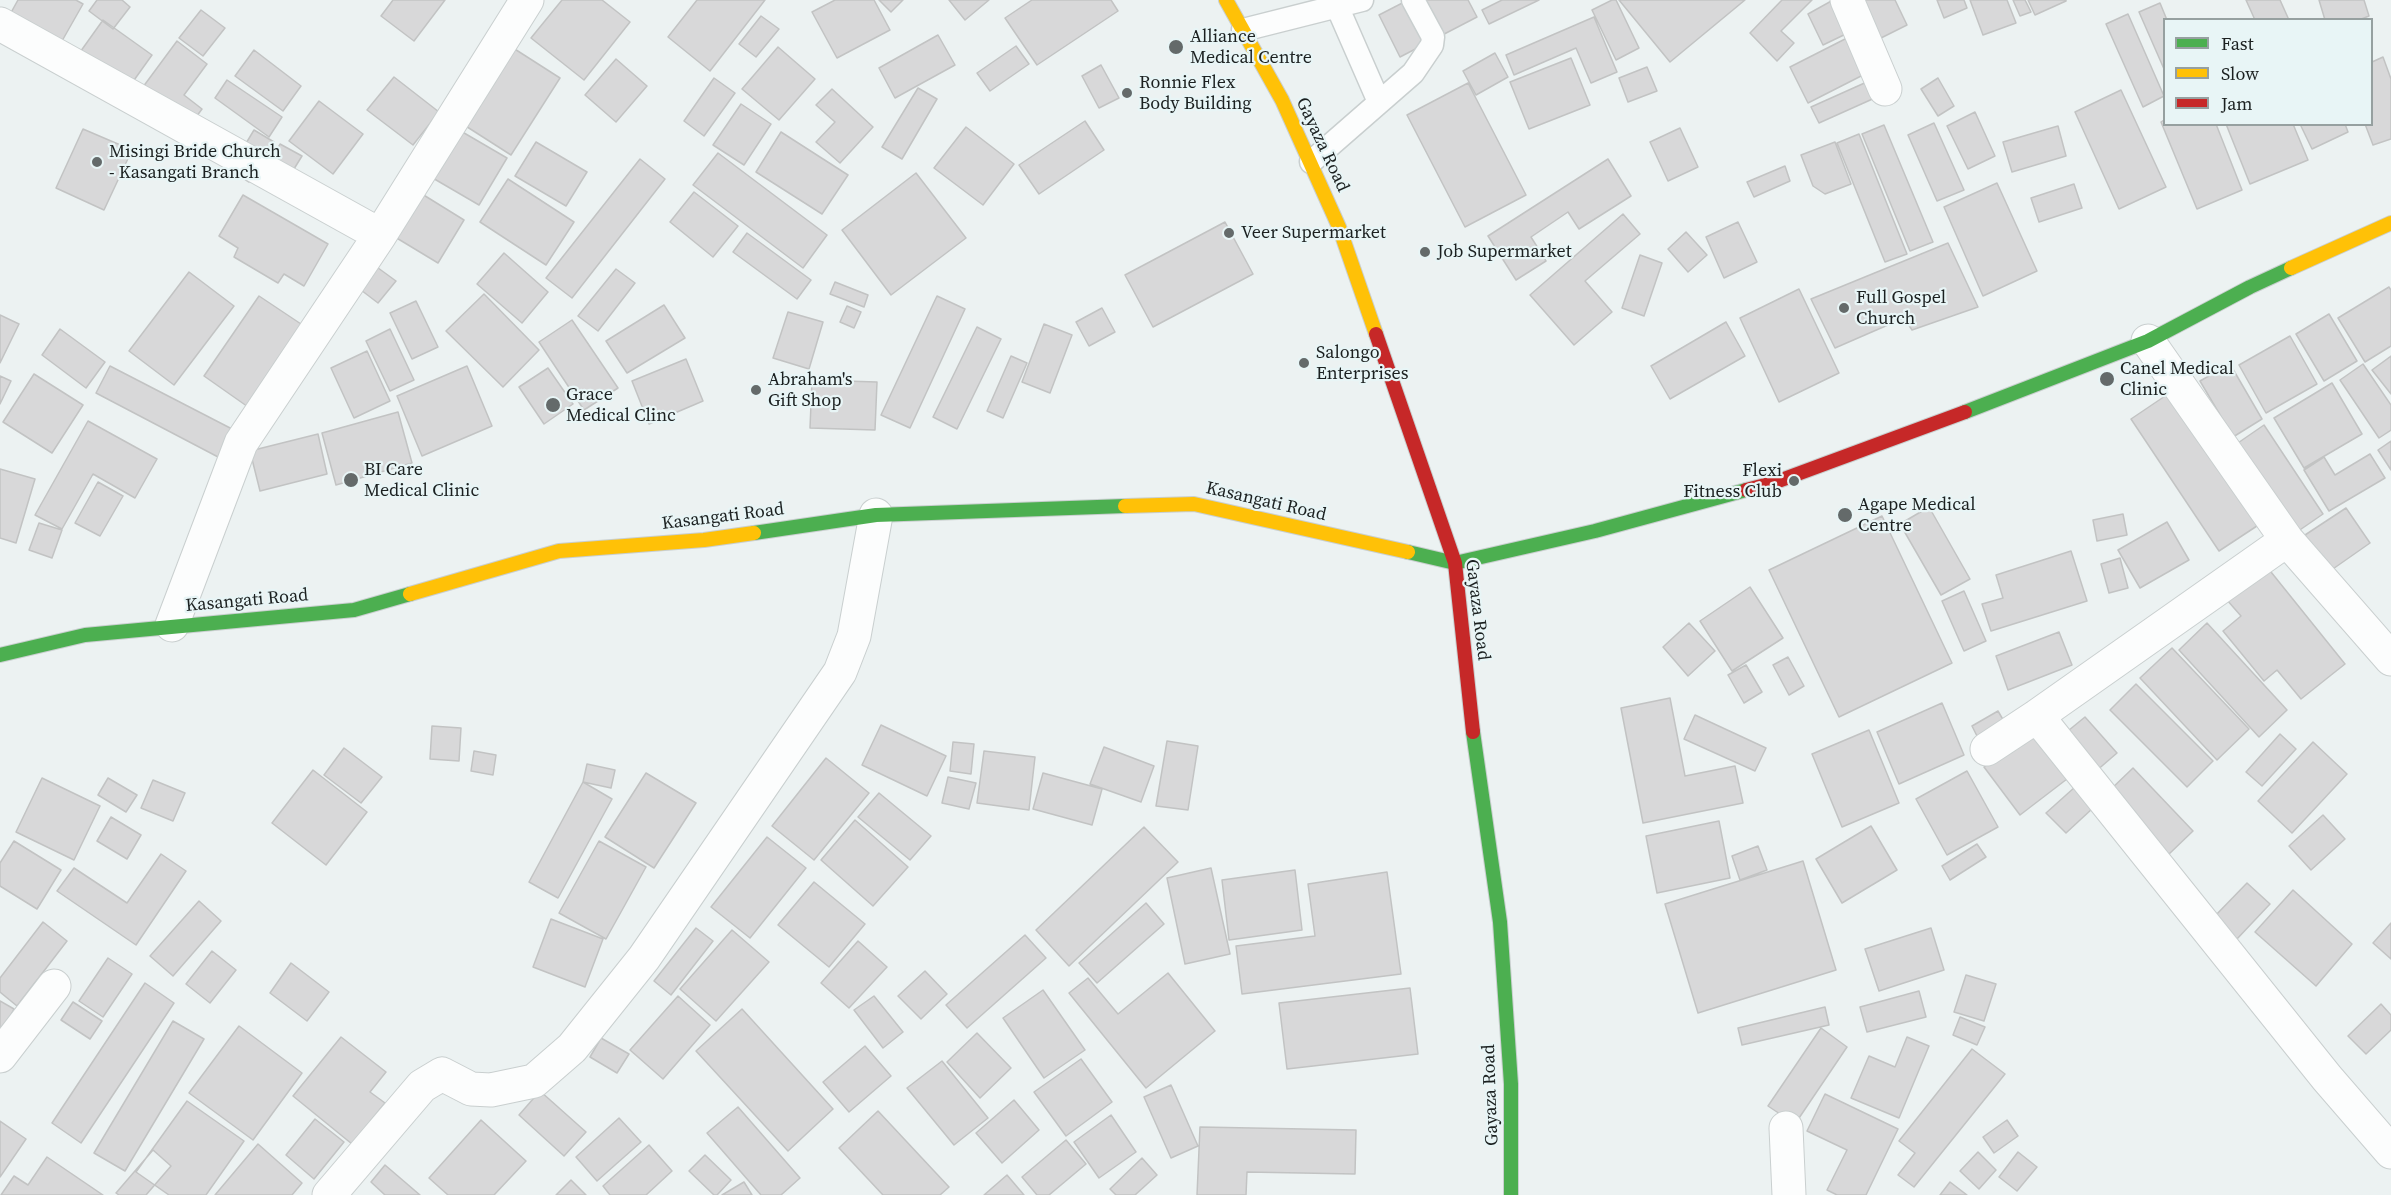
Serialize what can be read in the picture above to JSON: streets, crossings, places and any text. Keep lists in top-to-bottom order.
{
  "streets": {
    "street": ["Gayaza Road", "Kasangati Road"]
  },
  "crossings": [
    ["Gayaza Road", "Kasangati Road"]
  ],
  "places": [
    "Alliance Medical Centre",
    "Ronnie Flex Body Building",
    "Misingi Bride Church - Kasangati Branch",
    "Veer Supermarket",
    "Job Supermarket",
    "Full Gospel Church",
    "Salongo Enterprises",
    "Canel Medical Clinic",
    "Abraham's Gift Shop",
    "Grace Medical Clinc",
    "BI Care Medical Clinic",
    "Flexi Fitness Club",
    "Agape Medical Centre"
  ],
  "legend": ["Fast", "Slow", "Jam"]
}
